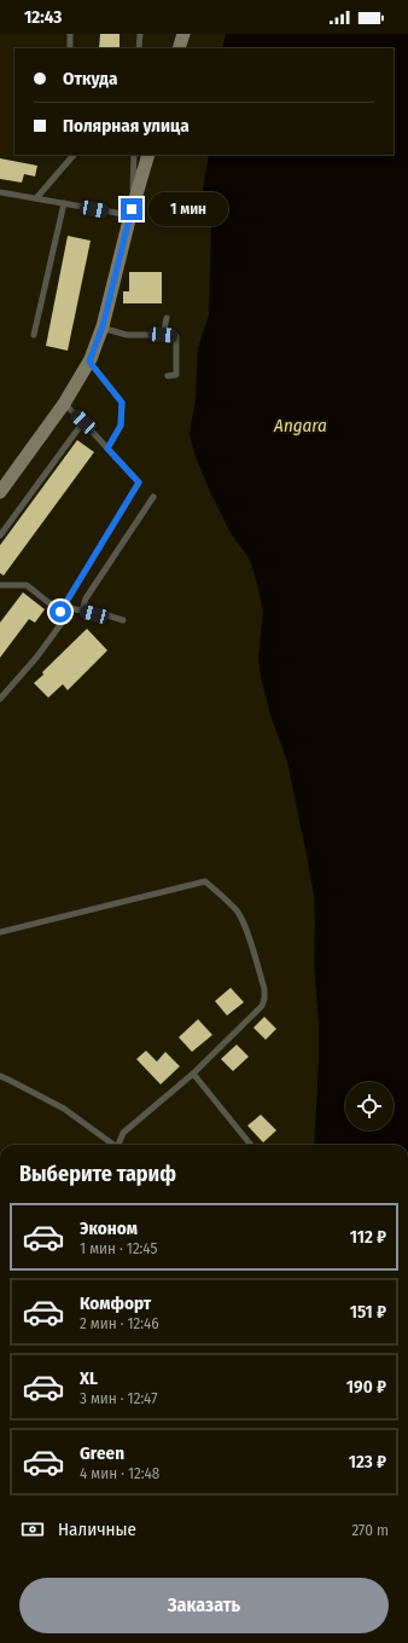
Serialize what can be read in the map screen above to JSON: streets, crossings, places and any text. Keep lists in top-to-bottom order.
{
  "water": ["Angara"],
  "page": {
    "status": "12:43",
    "banner": ["Откуда", "Полярная улица"],
    "bubble": "1 мин",
    "heading": "Выберите тариф",
    "list": [
      {
        "name": "Эконом",
        "note": "1 мин · 12:45",
        "value": "112 ₽"
      },
      {
        "name": "Комфорт",
        "note": "2 мин · 12:46",
        "value": "151 ₽"
      },
      {
        "name": "XL",
        "note": "3 мин · 12:47",
        "value": "190 ₽"
      },
      {
        "name": "Green",
        "note": "4 мин · 12:48",
        "value": "123 ₽"
      }
    ],
    "pay": ["Наличные", "270 m"],
    "buttons": "Заказать"
  }
}
